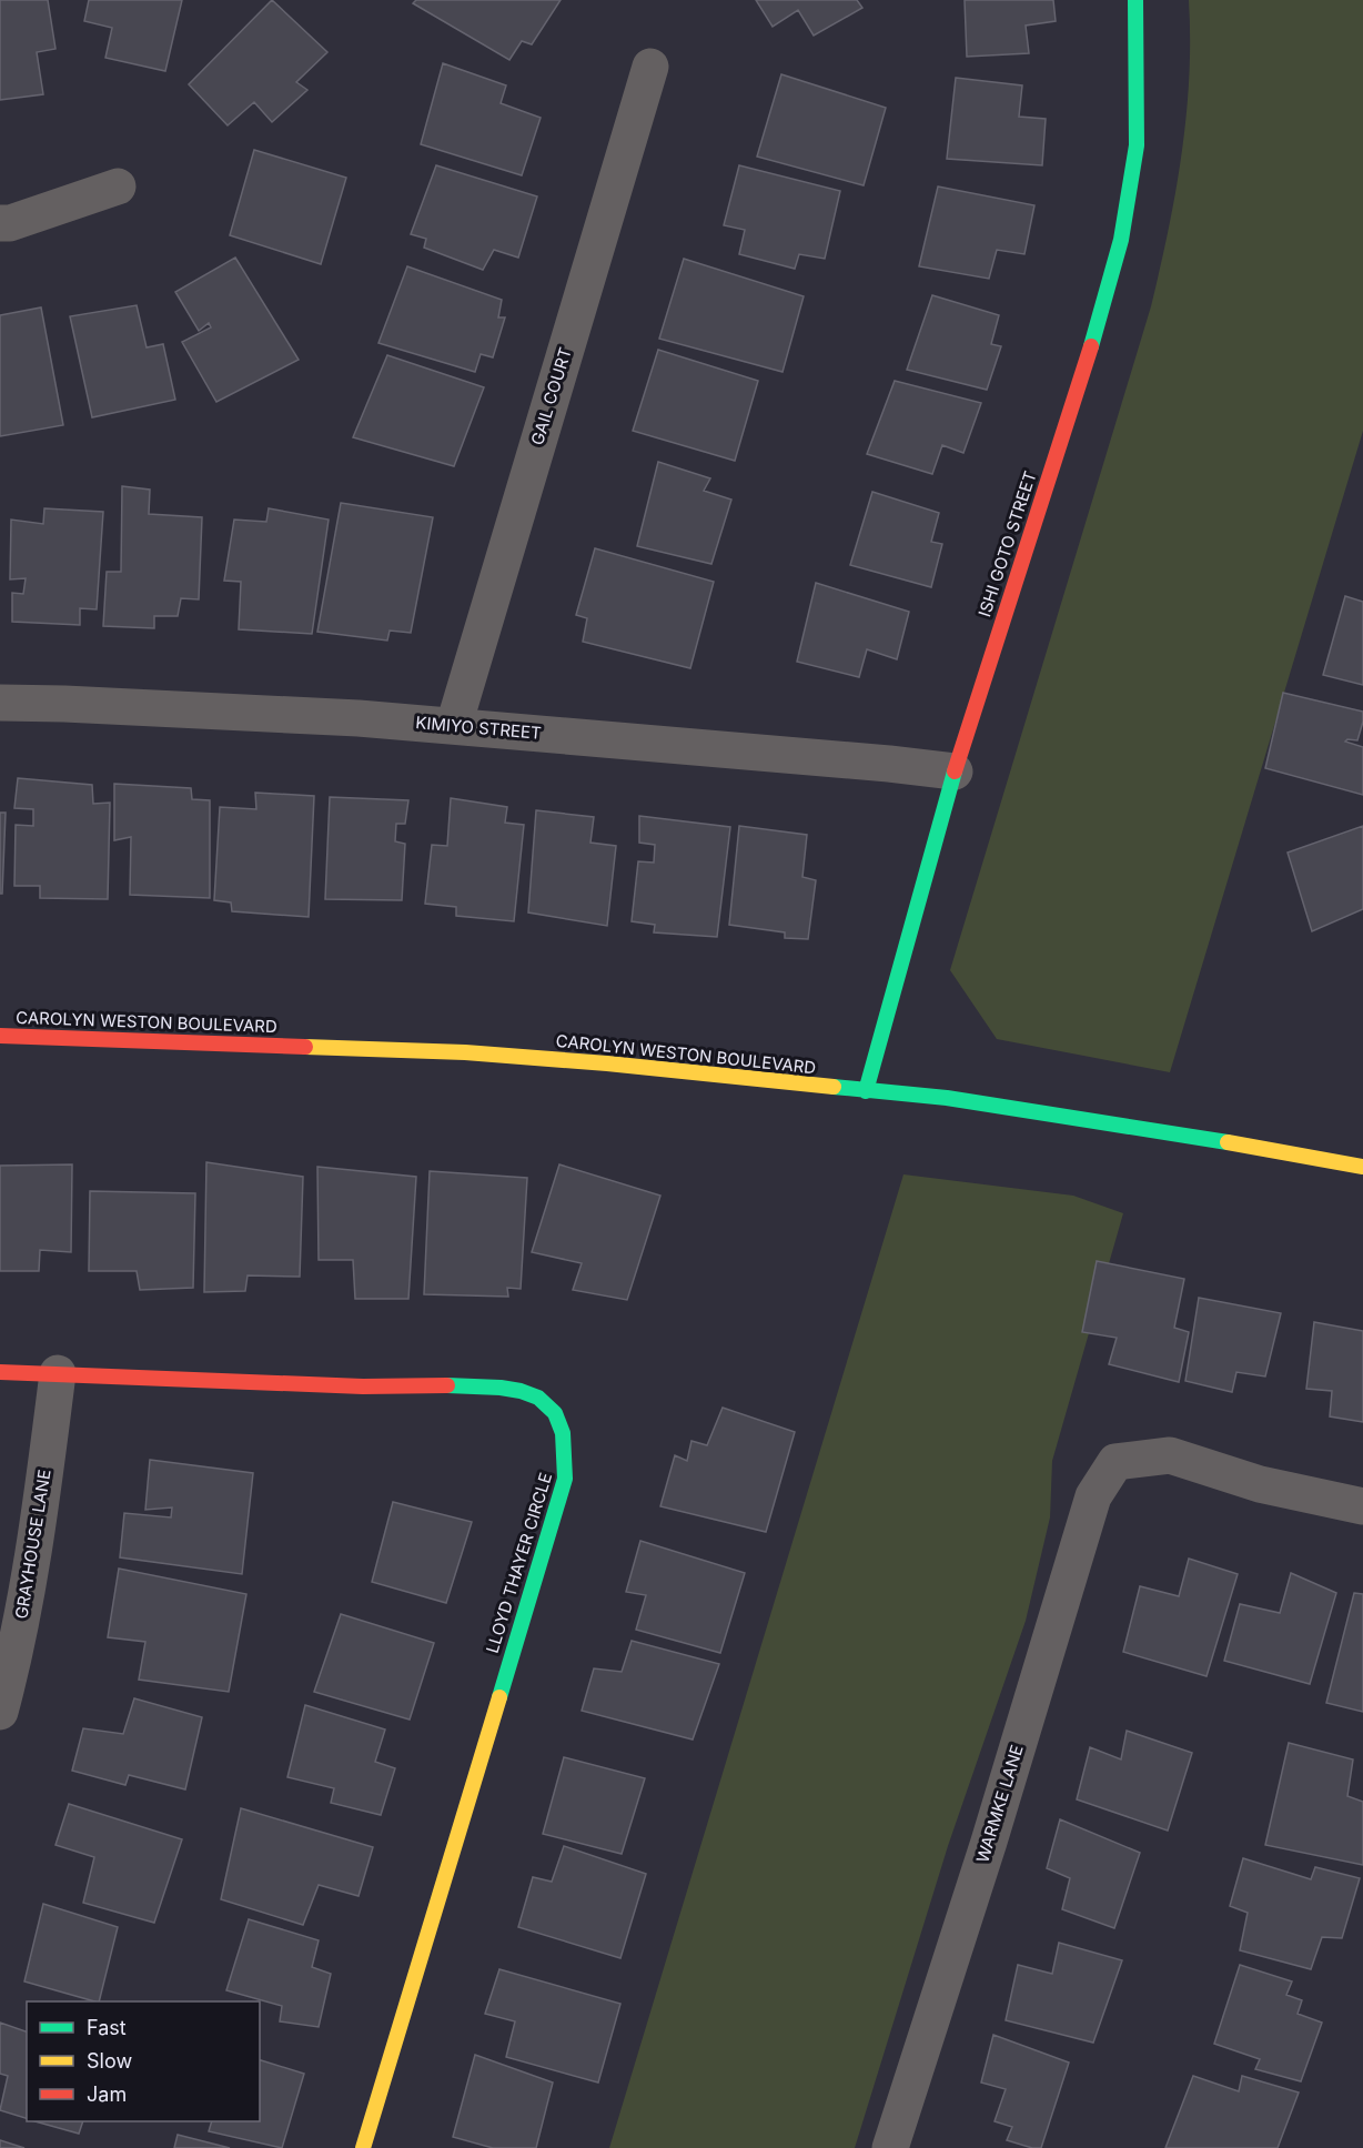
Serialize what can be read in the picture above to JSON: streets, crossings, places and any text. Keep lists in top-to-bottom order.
{
  "streets": {
    "street": [
      "GAIL COURT",
      "ISHI GOTO STREET",
      "KIMIYO STREET",
      "CAROLYN WESTON BOULEVARD",
      "GRAYHOUSE LANE",
      "LLOYD THAYER CIRCLE",
      "WARMKE LANE"
    ]
  },
  "crossings": [
    ["GAIL COURT", "KIMIYO STREET"],
    ["ISHI GOTO STREET", "KIMIYO STREET"],
    ["ISHI GOTO STREET", "CAROLYN WESTON BOULEVARD"],
    ["GRAYHOUSE LANE", "LLOYD THAYER CIRCLE"]
  ],
  "legend": ["Fast", "Slow", "Jam"]
}
